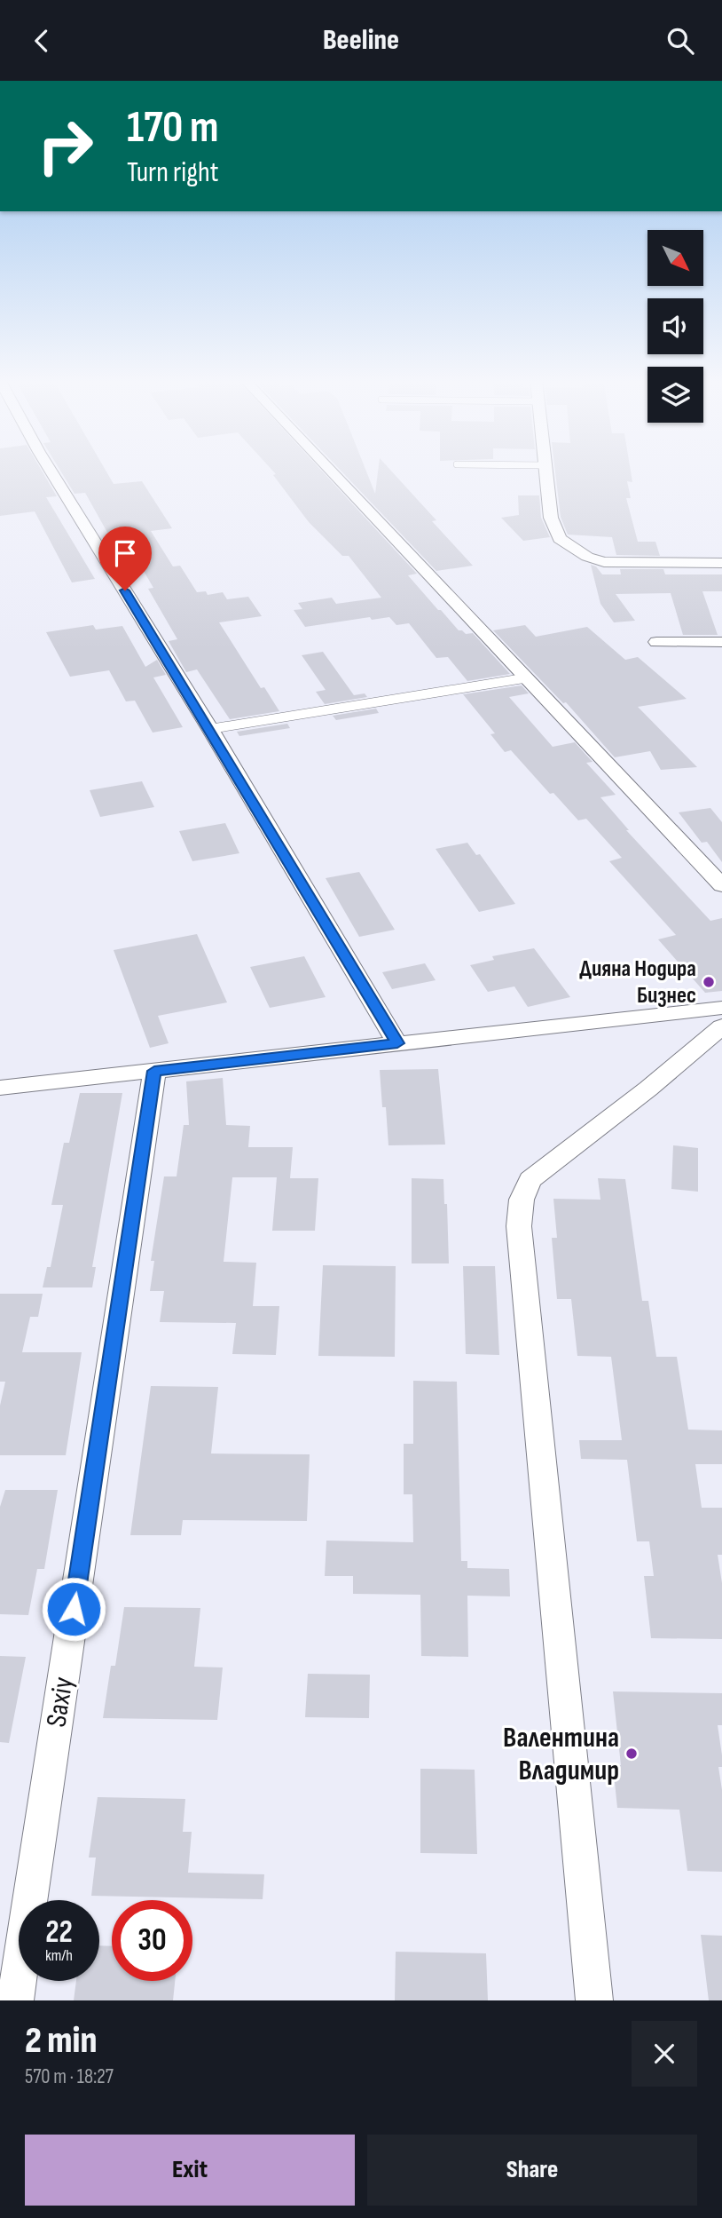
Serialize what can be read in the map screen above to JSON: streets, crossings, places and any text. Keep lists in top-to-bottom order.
{
  "streets": {
    "street": ["Saxiy"]
  },
  "places": ["Дияна Нодира Бизнес", "Валентина Владимир"],
  "north": "bottom right",
  "page": {
    "header": "Beeline",
    "turn": ["170 m", "Turn right"],
    "speed": "22 km/h",
    "limit": "30",
    "heading": ["2 min", "570 m · 18:27"],
    "buttons": ["Exit", "Share"]
  }
}
